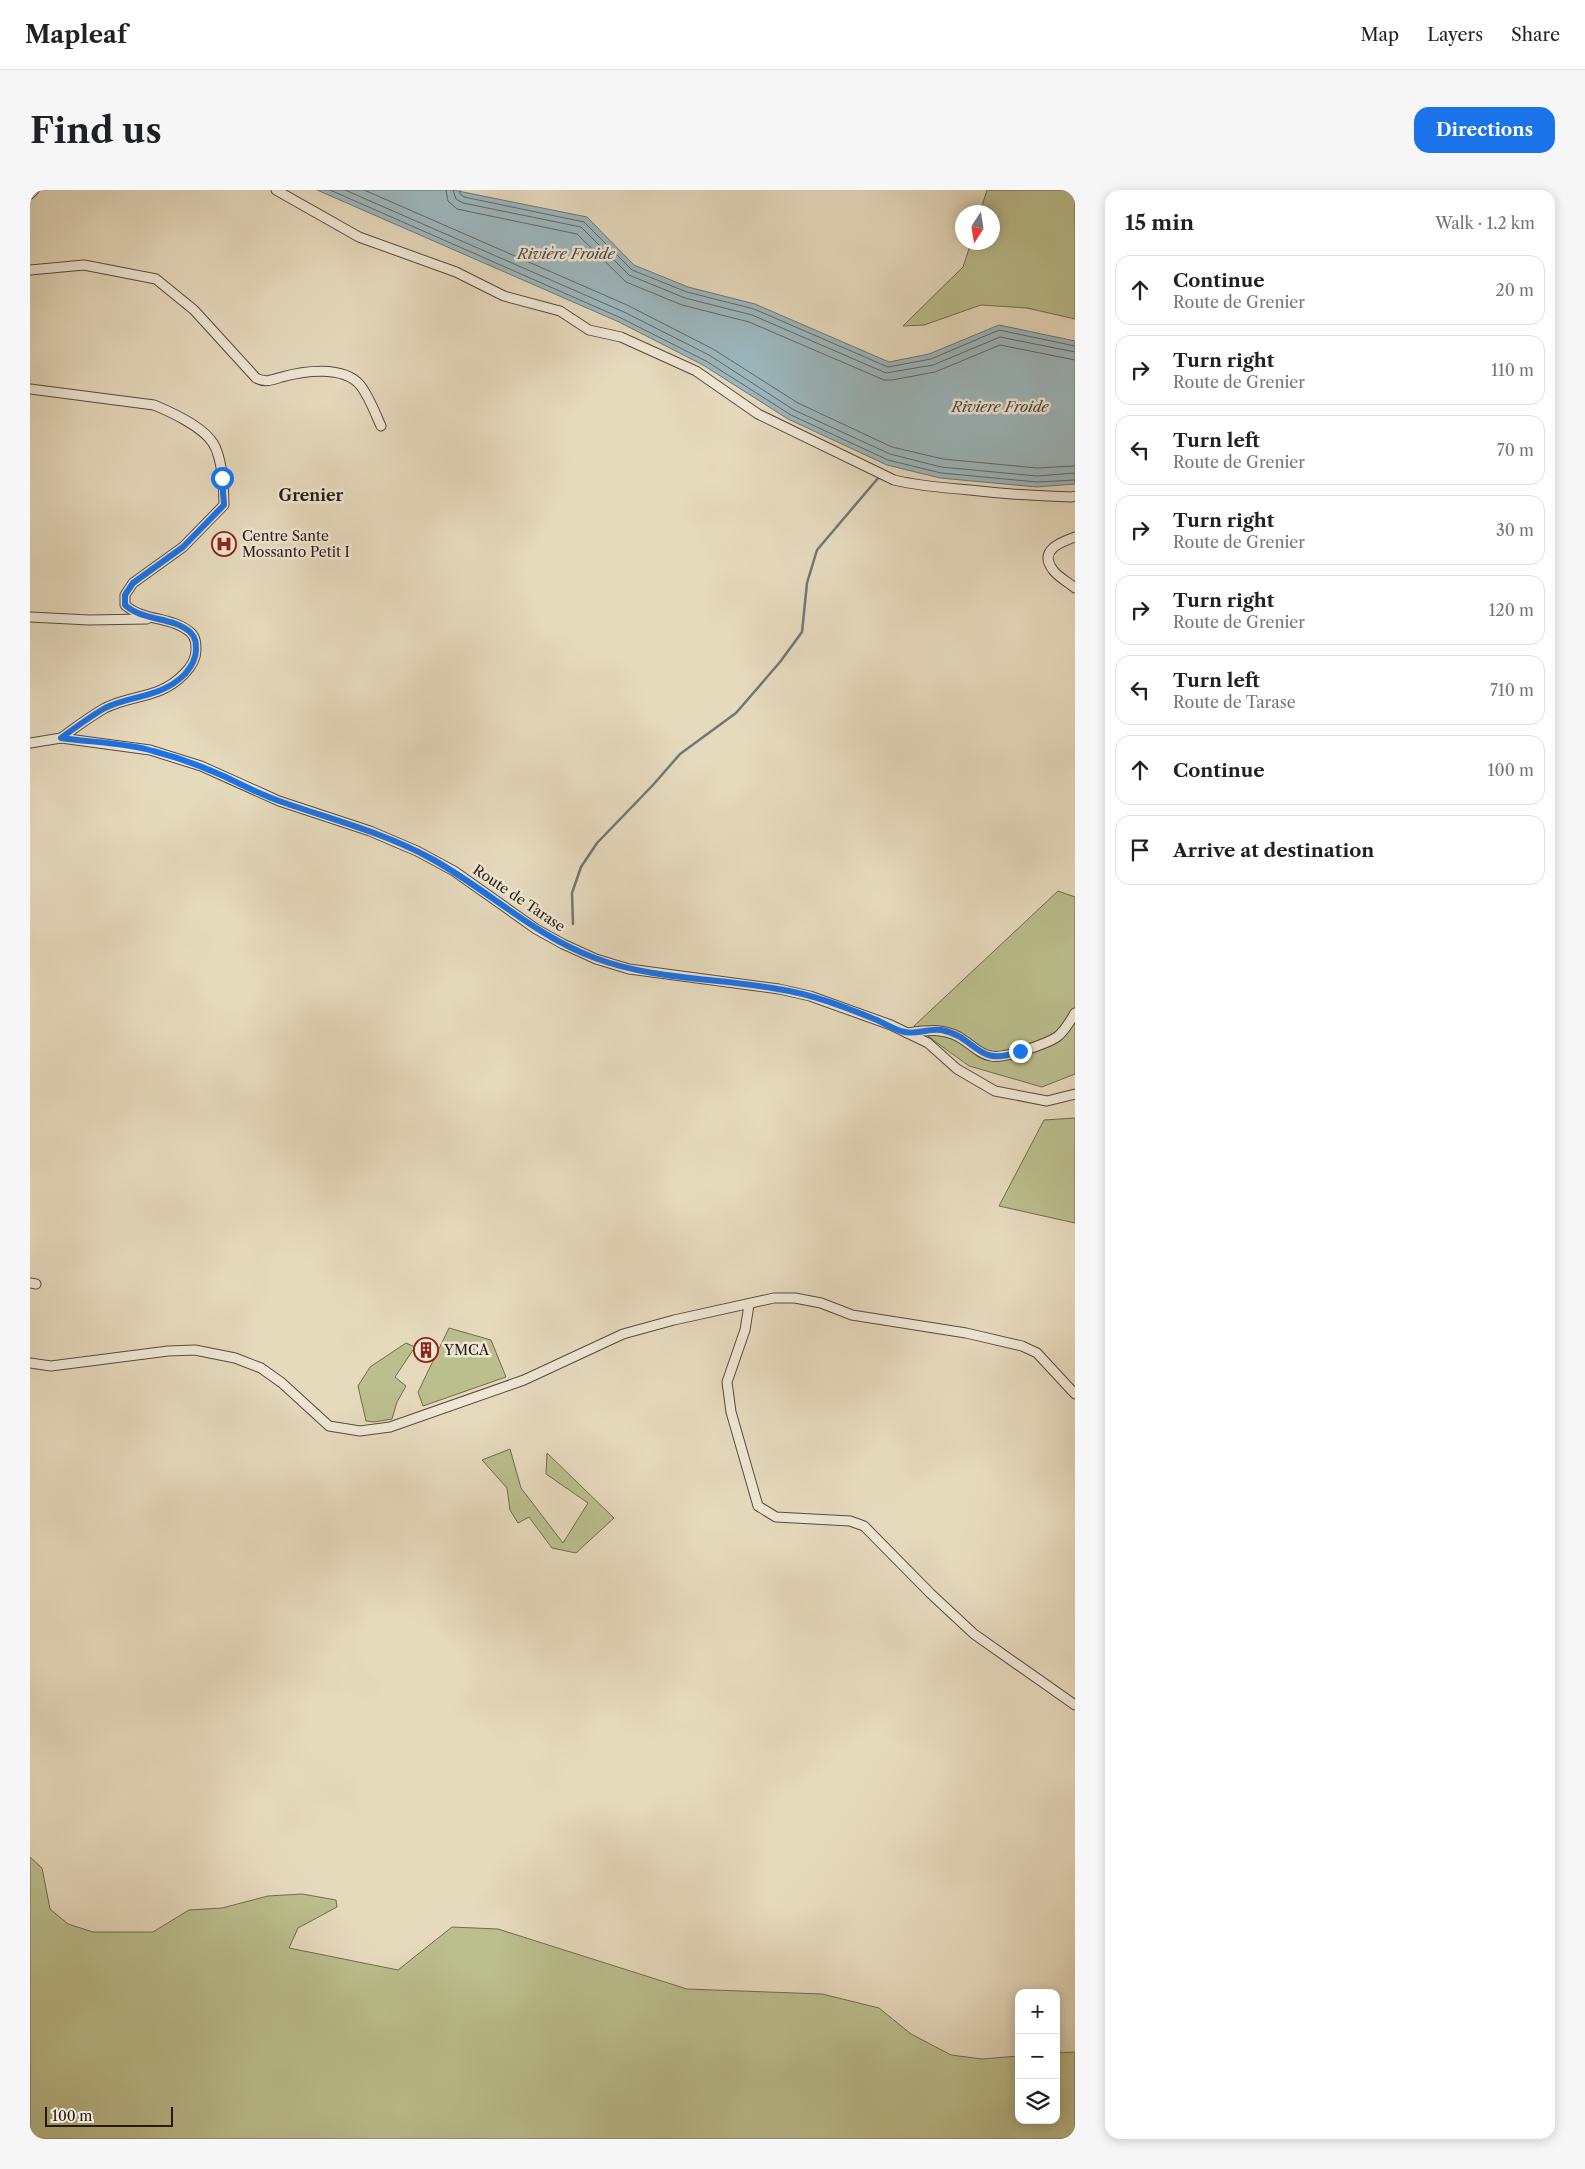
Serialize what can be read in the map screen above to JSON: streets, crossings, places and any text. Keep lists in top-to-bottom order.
{
  "streets": {
    "street": ["Route de Tarase"]
  },
  "districts": ["Grenier"],
  "water": ["Rivière Froide", "Riviere Froide"],
  "places": {
    "hospital": ["Centre Sante Mossanto Petit I"],
    "building": ["YMCA"]
  },
  "scale_bar": "100 m",
  "north": "bottom",
  "page": {
    "header": "Mapleaf",
    "nav": ["Map", "Layers", "Share"],
    "buttons": "Directions",
    "title": "Find us",
    "heading": ["15 min", "Walk · 1.2 km"],
    "list": [
      ["Continue", "Route de Grenier", "20 m"],
      ["Turn right", "Route de Grenier", "110 m"],
      ["Turn left", "Route de Grenier", "70 m"],
      ["Turn right", "Route de Grenier", "30 m"],
      ["Turn right", "Route de Grenier", "120 m"],
      ["Turn left", "Route de Tarase", "710 m"],
      ["Continue", "100 m"],
      "Arrive at destination"
    ],
    "map_buttons": ["+", "−"],
    "scale": "100 m"
  }
}
